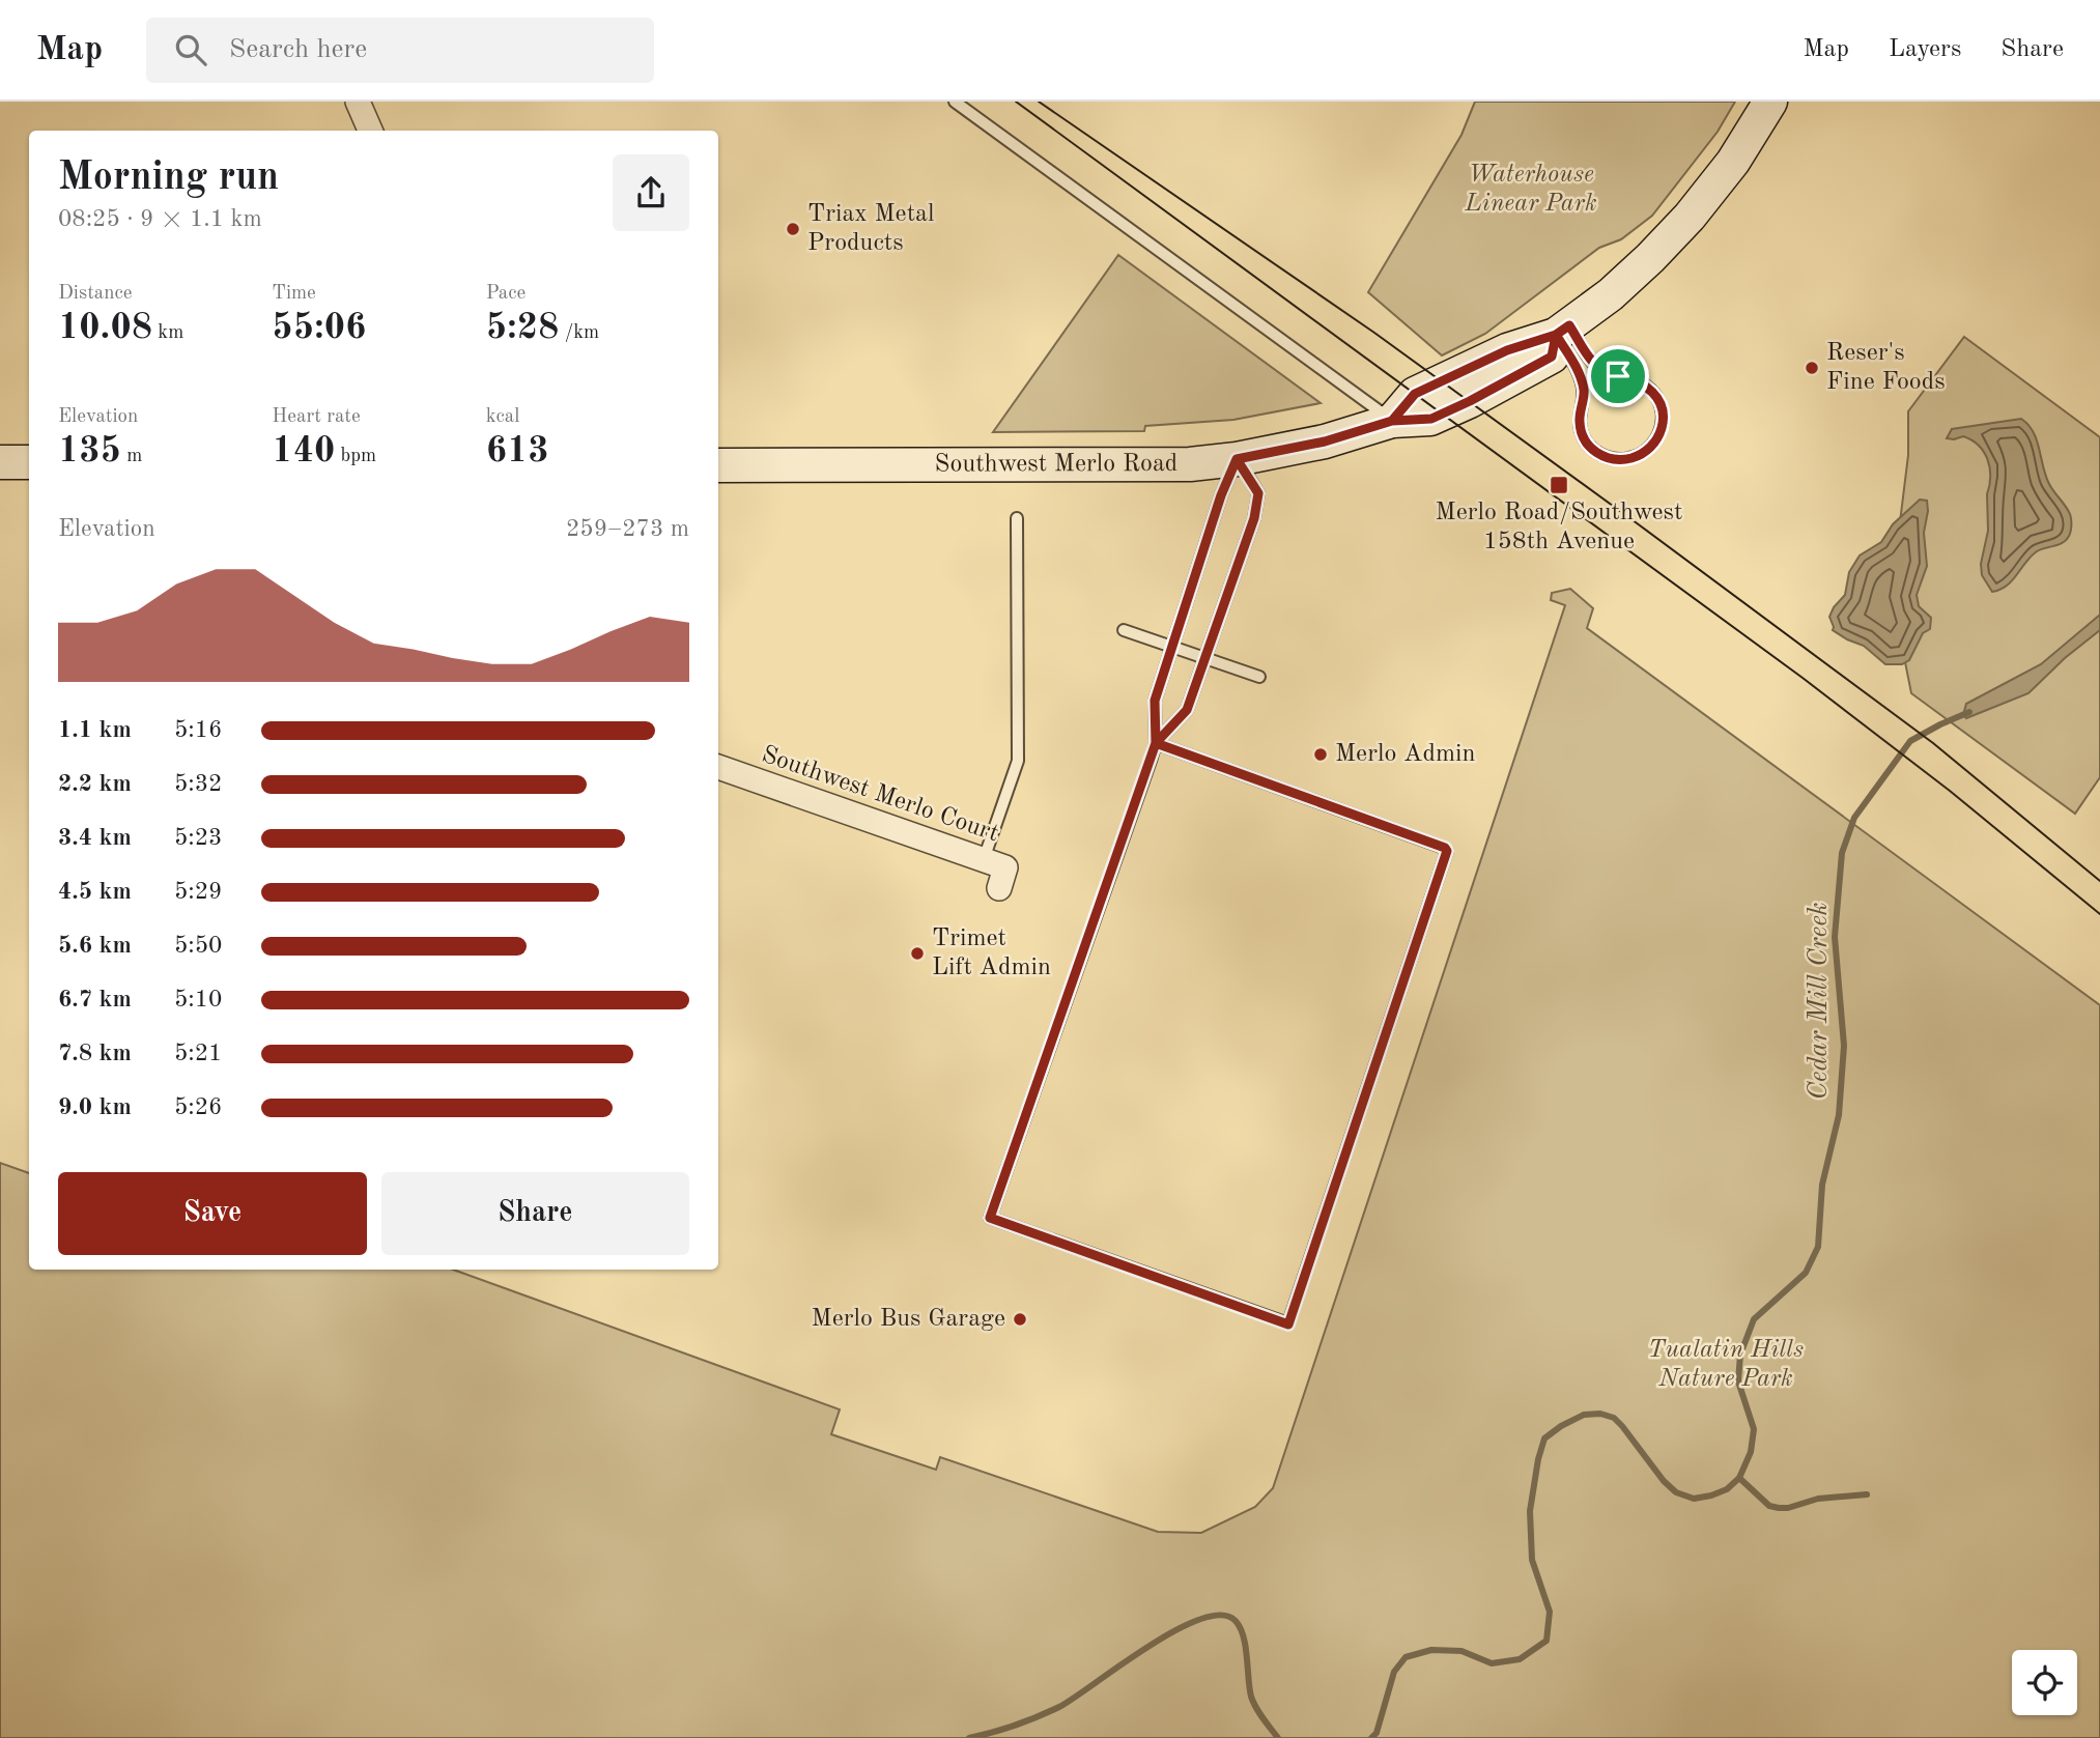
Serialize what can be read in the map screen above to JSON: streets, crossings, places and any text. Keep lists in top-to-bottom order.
{
  "streets": {
    "street": ["Southwest Merlo Road", "Southwest Merlo Court"]
  },
  "water": ["Cedar Mill Creek"],
  "parks": ["Waterhouse Linear Park", "Tualatin Hills Nature Park"],
  "places": {
    "other": [
      "Triax Metal Products",
      "Reser's Fine Foods",
      "Merlo Admin",
      "Trimet Lift Admin",
      "Merlo Bus Garage"
    ],
    "transit": ["Merlo Road/Southwest 158th Avenue"]
  },
  "page": {
    "header": "Map",
    "search": "Search here",
    "nav": ["Map", "Layers", "Share"],
    "heading": ["Morning run", "08:25 · 9 × 1.1 km"],
    "stats": [
      ["Distance", "10.08 km"],
      ["Time", "55:06"],
      ["Pace", "5:28 /km"],
      ["Elevation", "135 m"],
      ["Heart rate", "140 bpm"],
      ["kcal", "613"]
    ],
    "chart": ["Elevation", "259–273 m"],
    "list": [
      {
        "name": "1.1 km",
        "note": "5:16"
      },
      {
        "name": "2.2 km",
        "note": "5:32"
      },
      {
        "name": "3.4 km",
        "note": "5:23"
      },
      {
        "name": "4.5 km",
        "note": "5:29"
      },
      {
        "name": "5.6 km",
        "note": "5:50"
      },
      {
        "name": "6.7 km",
        "note": "5:10"
      },
      {
        "name": "7.8 km",
        "note": "5:21"
      },
      {
        "name": "9.0 km",
        "note": "5:26"
      }
    ],
    "buttons": ["Save", "Share"]
  }
}
